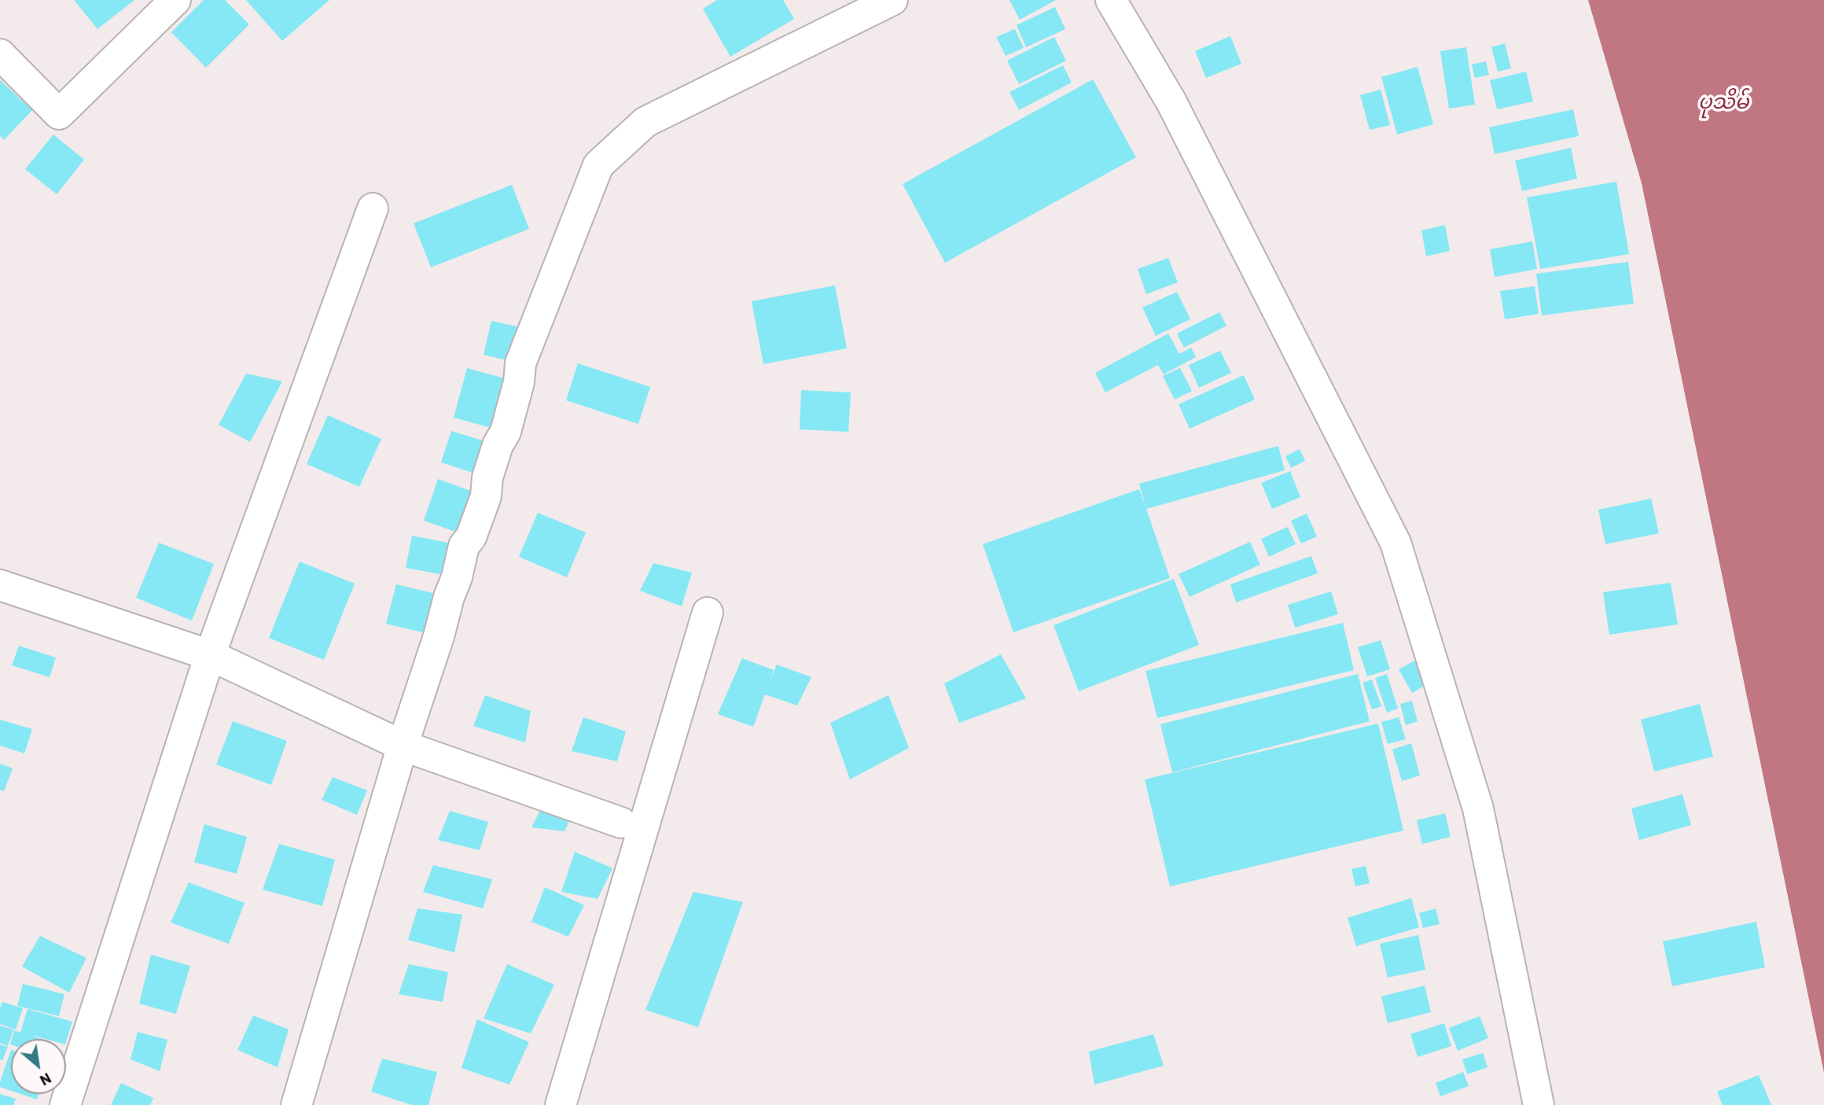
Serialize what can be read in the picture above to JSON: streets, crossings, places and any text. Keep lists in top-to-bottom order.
{
  "water": ["ပုသိမ်"],
  "north": "bottom right"
}
